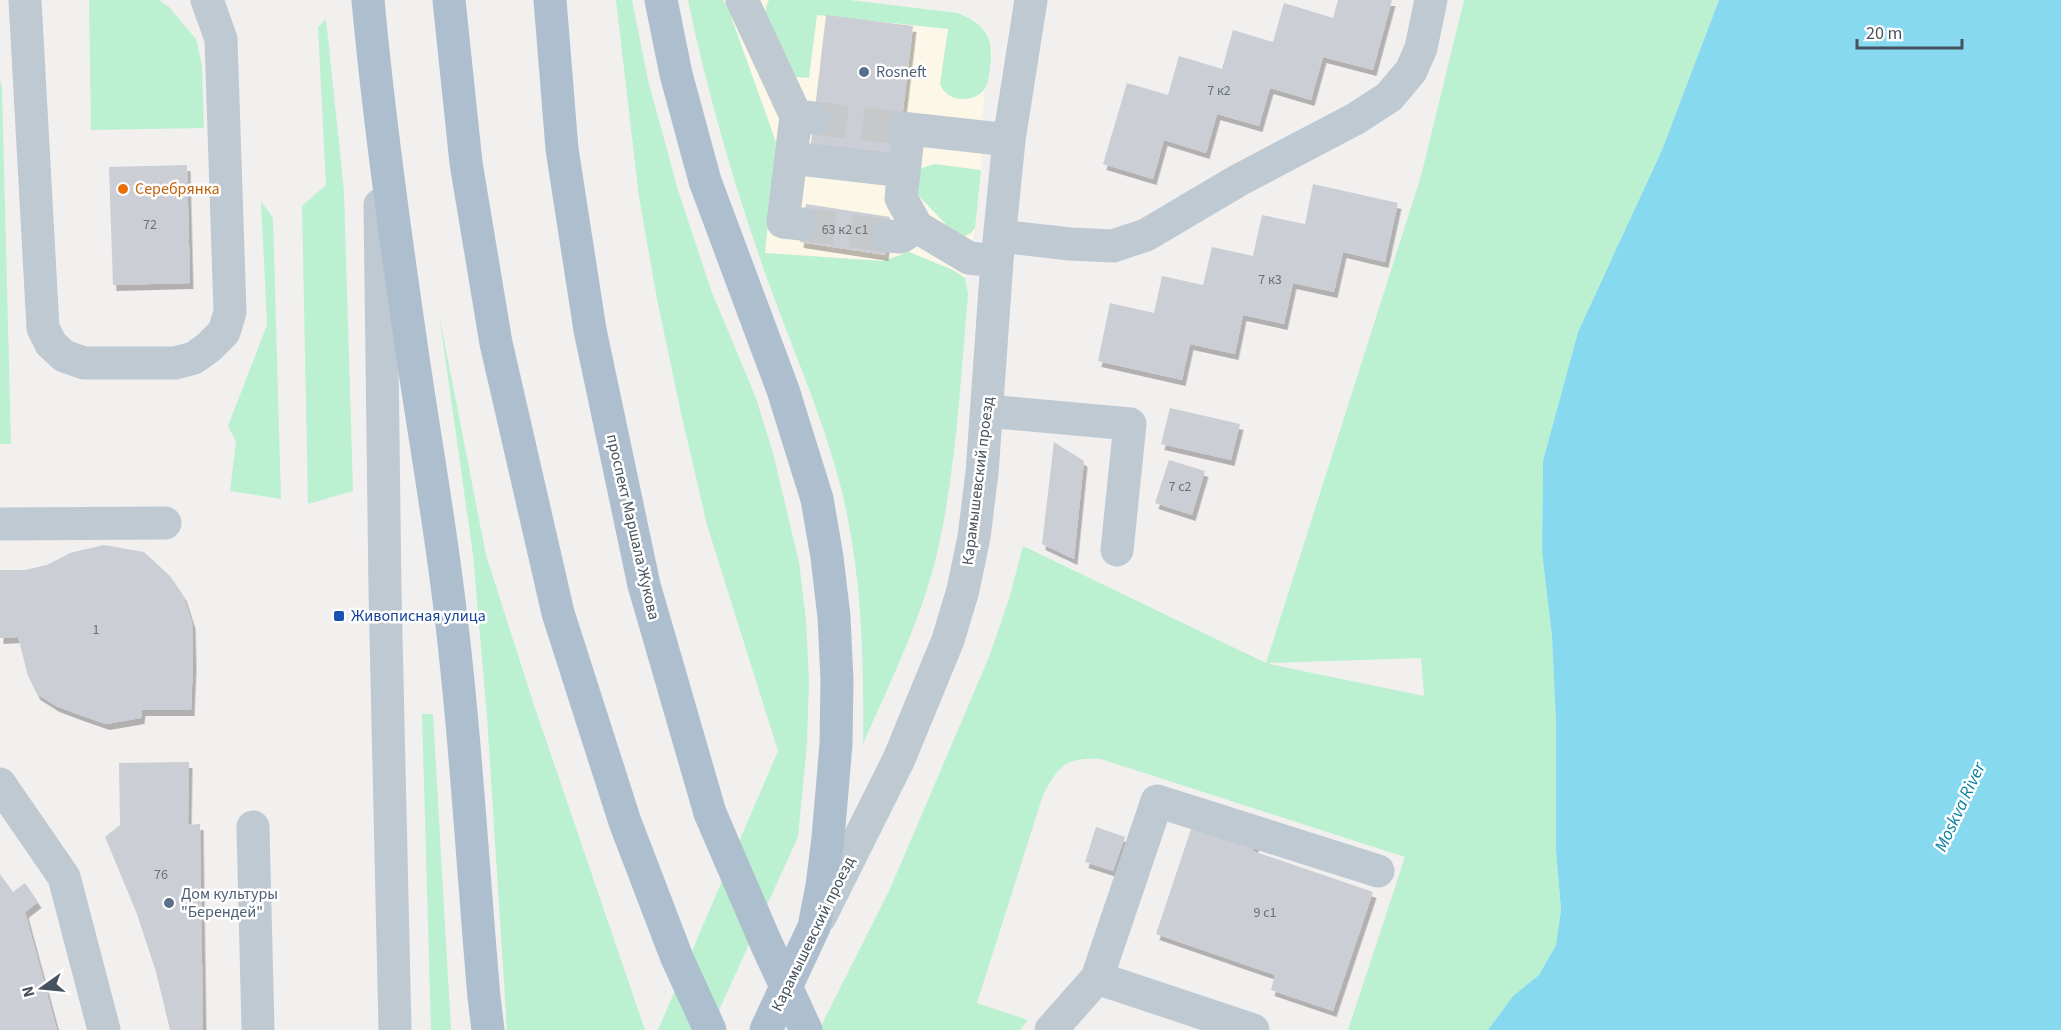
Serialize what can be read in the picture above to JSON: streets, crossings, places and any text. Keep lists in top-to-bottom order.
{
  "streets": {
    "main road": ["Карамышевский проезд", "проспект Маршала Жукова"]
  },
  "water": ["Moskva River"],
  "places": {
    "other": ["Rosneft", "Серебрянка", "Дом культуры \"Берендей\""],
    "transit": ["Живописная улица"]
  },
  "house_numbers": [
    "7 к2",
    "72",
    "63 к2 с1",
    "7 к3",
    "7 с2",
    "1",
    "76",
    "9 с1"
  ],
  "scale_bar": "20 m",
  "north": "left"
}
